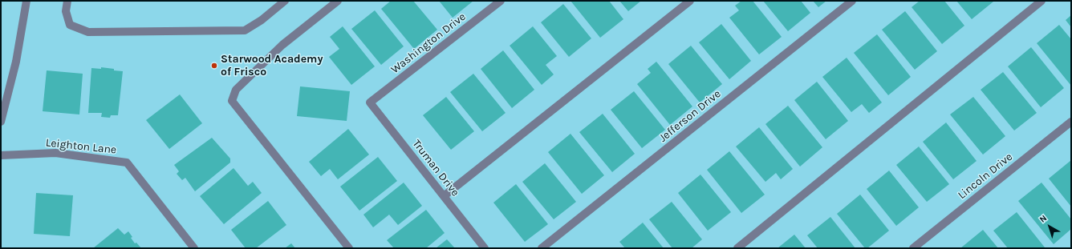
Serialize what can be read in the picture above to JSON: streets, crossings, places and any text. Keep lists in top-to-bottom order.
{
  "streets": {
    "street": [
      "Washington Drive",
      "Jefferson Drive",
      "Leighton Lane",
      "Truman Drive",
      "Lincoln Drive"
    ]
  },
  "crossings": [
    ["Washington Drive", "Truman Drive"]
  ],
  "places": ["Starwood Academy of Frisco"],
  "north": "top left"
}
